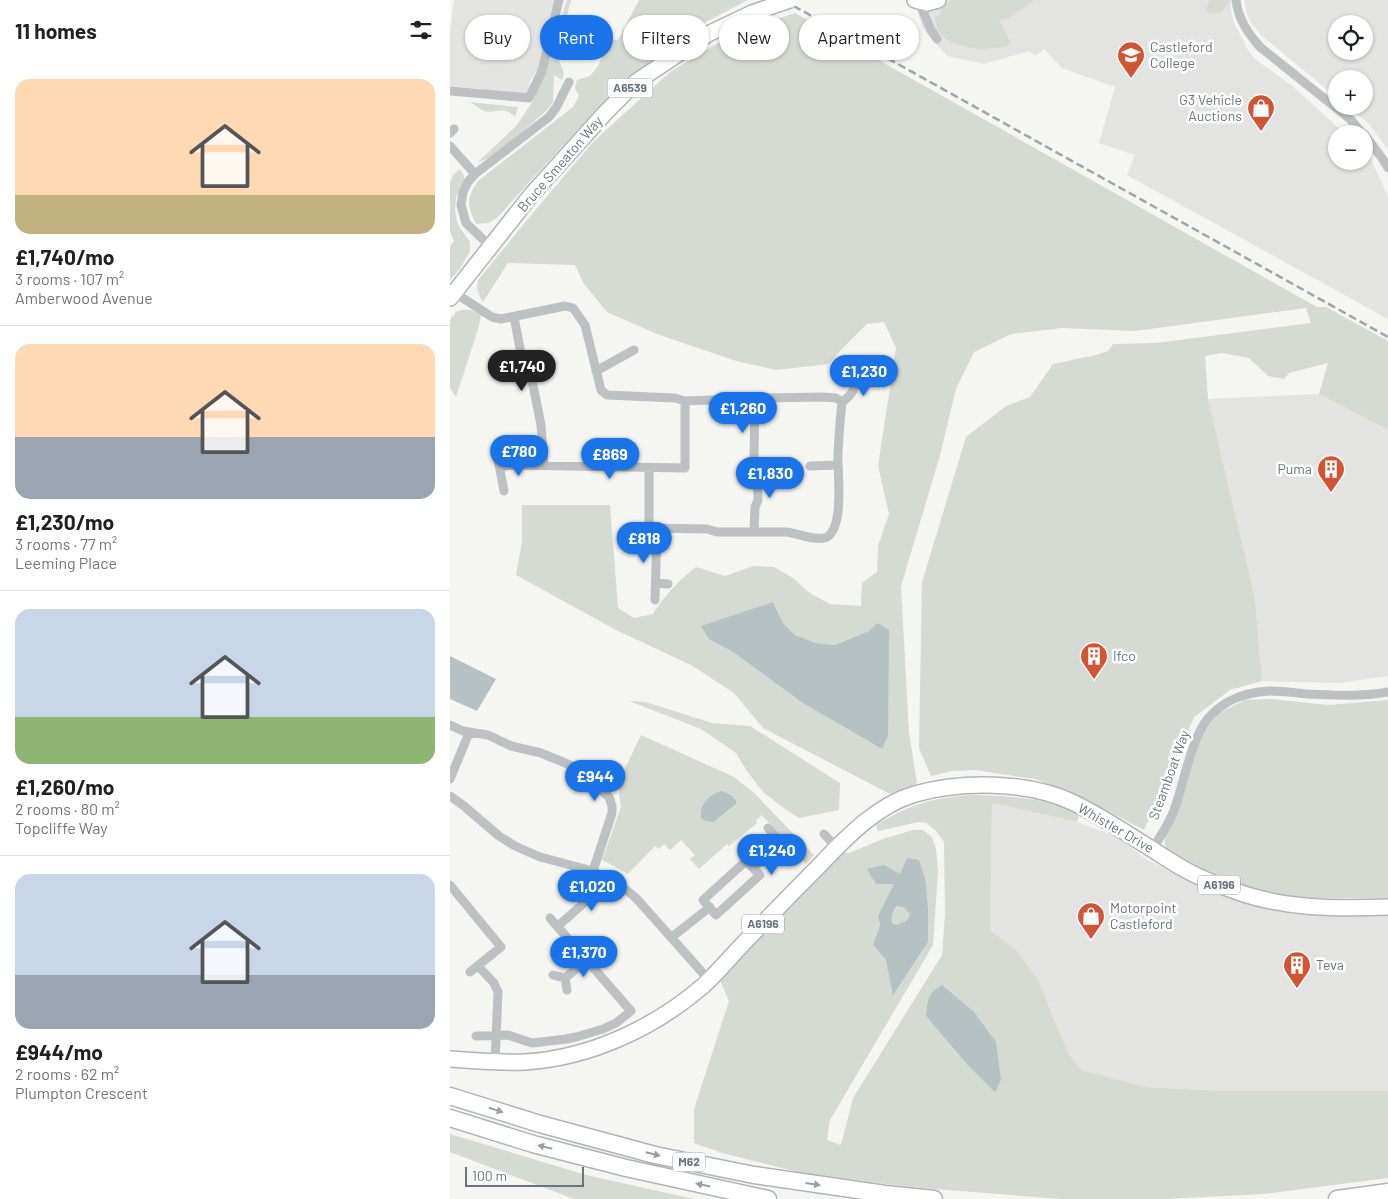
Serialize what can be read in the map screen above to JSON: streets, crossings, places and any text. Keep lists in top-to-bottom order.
{
  "streets": {
    "highway": ["M62"],
    "main road": [
      "A6539",
      "Bruce Smeaton Way",
      "Whistler Drive",
      "A6196"
    ],
    "street": ["Steamboat Way"]
  },
  "crossings": [
    ["Steamboat Way", "Whistler Drive"]
  ],
  "places": {
    "school or university": ["Castleford College"],
    "shop": ["G3 Vehicle Auctions", "Motorpoint Castleford"],
    "building": ["Puma", "Ifco", "Teva"]
  },
  "scale_bar": "100 m",
  "page": {
    "heading": "11 homes",
    "map_buttons": ["+", "−"],
    "chip": [
      "Buy",
      "Rent",
      "Filters",
      "New",
      "Apartment"
    ],
    "list": [
      {
        "name": "£1,740/mo",
        "note": "3 rooms · 107 m² · Amberwood Avenue"
      },
      {
        "name": "£1,230/mo",
        "note": "3 rooms · 77 m² · Leeming Place"
      },
      {
        "name": "£1,260/mo",
        "note": "2 rooms · 80 m² · Topcliffe Way"
      },
      {
        "name": "£944/mo",
        "note": "2 rooms · 62 m² · Plumpton Crescent"
      }
    ],
    "price": [
      "£1,740",
      "£1,230",
      "£1,260",
      "£780",
      "£869",
      "£1,830",
      "£818",
      "£944",
      "£1,240",
      "£1,020",
      "£1,370"
    ],
    "scale": "100 m"
  }
}
